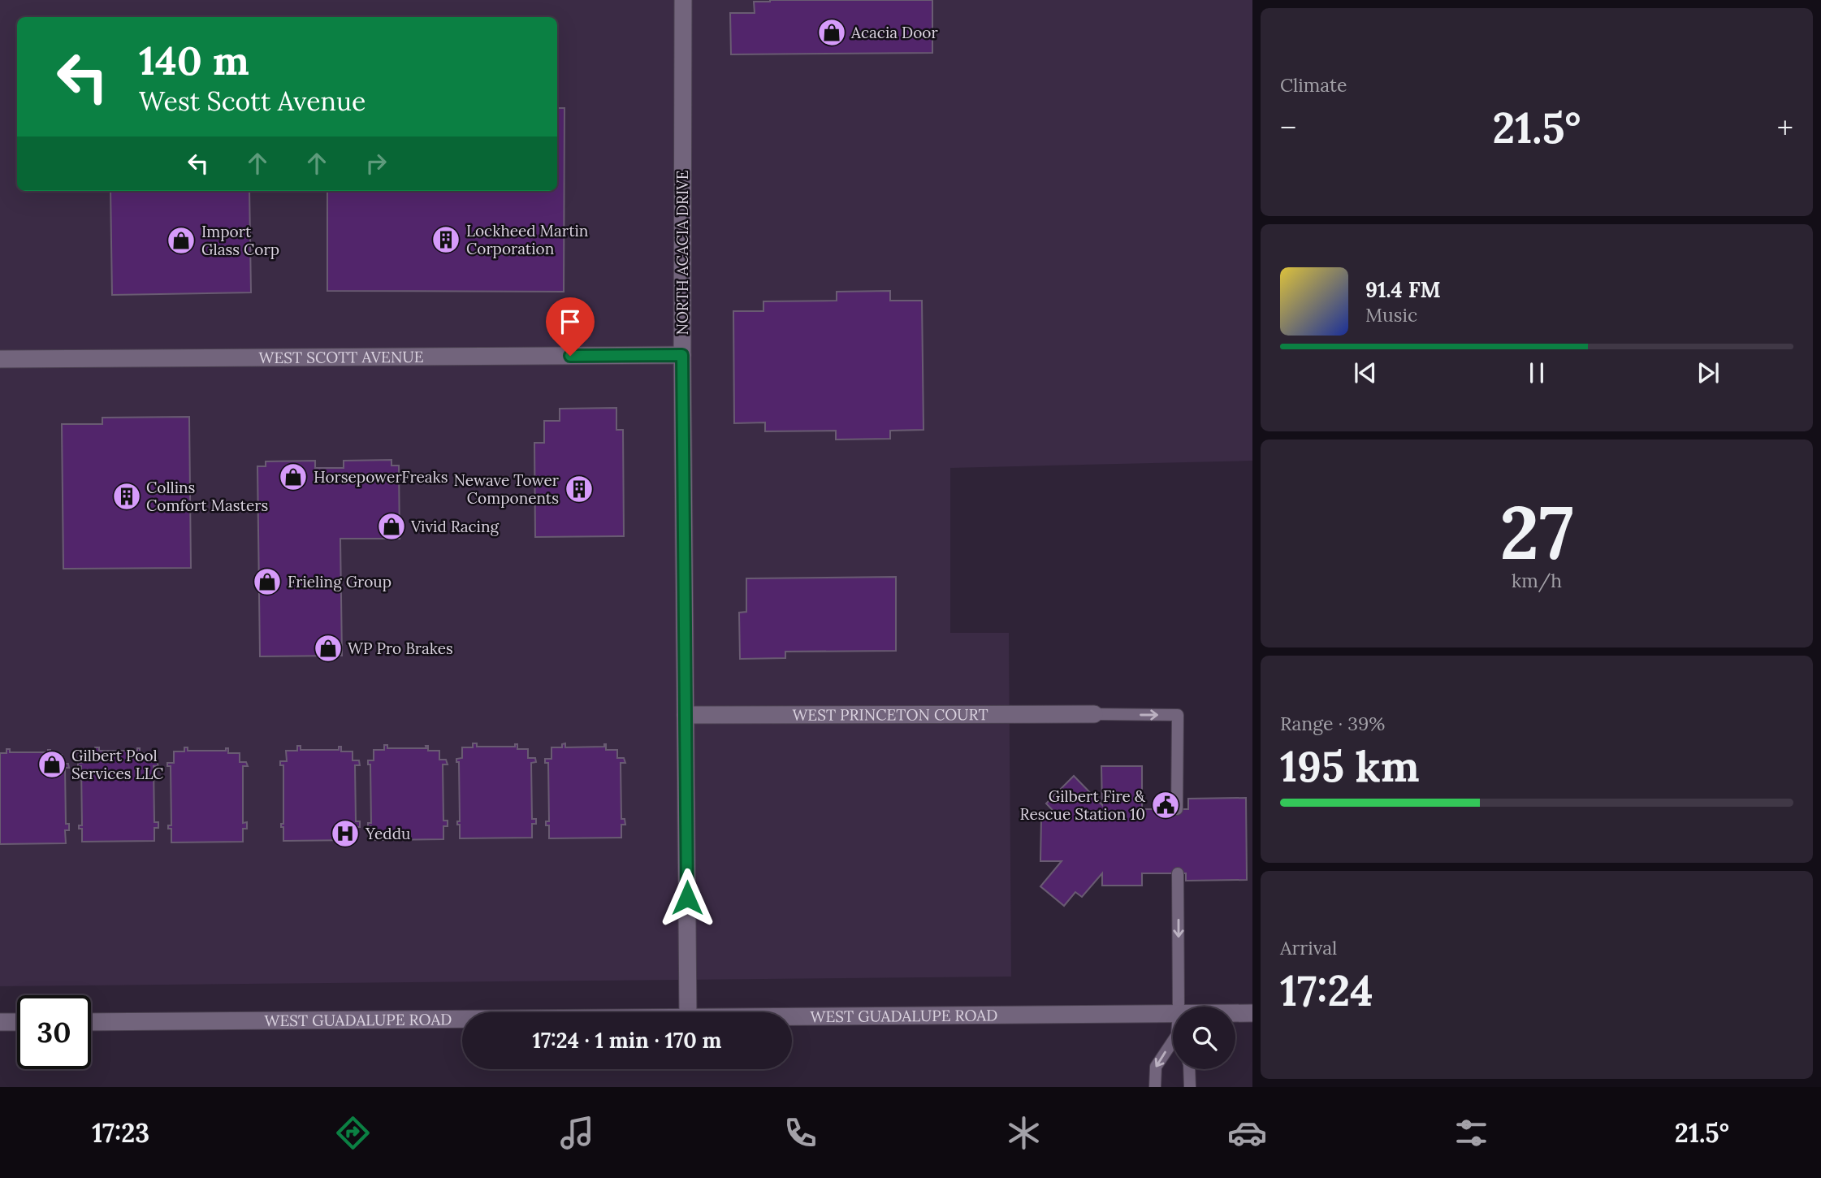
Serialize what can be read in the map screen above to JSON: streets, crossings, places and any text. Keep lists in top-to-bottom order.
{
  "streets": {
    "street": [
      "NORTH ACACIA DRIVE",
      "WEST SCOTT AVENUE",
      "WEST PRINCETON COURT",
      "WEST GUADALUPE ROAD"
    ]
  },
  "crossings": [
    ["NORTH ACACIA DRIVE", "WEST SCOTT AVENUE"],
    ["NORTH ACACIA DRIVE", "WEST PRINCETON COURT"]
  ],
  "places": {
    "shop": [
      "Acacia Door",
      "Import Glass Corp",
      "HorsepowerFreaks",
      "Vivid Racing",
      "Frieling Group",
      "WP Pro Brakes",
      "Gilbert Pool Services LLC"
    ],
    "building": ["Lockheed Martin Corporation", "Newave Tower Components", "Collins Comfort Masters"],
    "public building": ["Gilbert Fire & Rescue Station 10"],
    "hospital": ["Yeddu"]
  },
  "page": {
    "tile": [
      "Climate",
      ["27", "km/h"],
      ["Range · 39%", "195 km"],
      ["Arrival", "17:24"]
    ],
    "turn": ["140 m", "West Scott Avenue"],
    "heat": ["−", "21.5°", "+"],
    "song": ["91.4 FM", "Music"],
    "limit": "30",
    "trip": "17:24 · 1 min · 170 m",
    "tabs": ["17:23", "21.5°"]
  }
}
